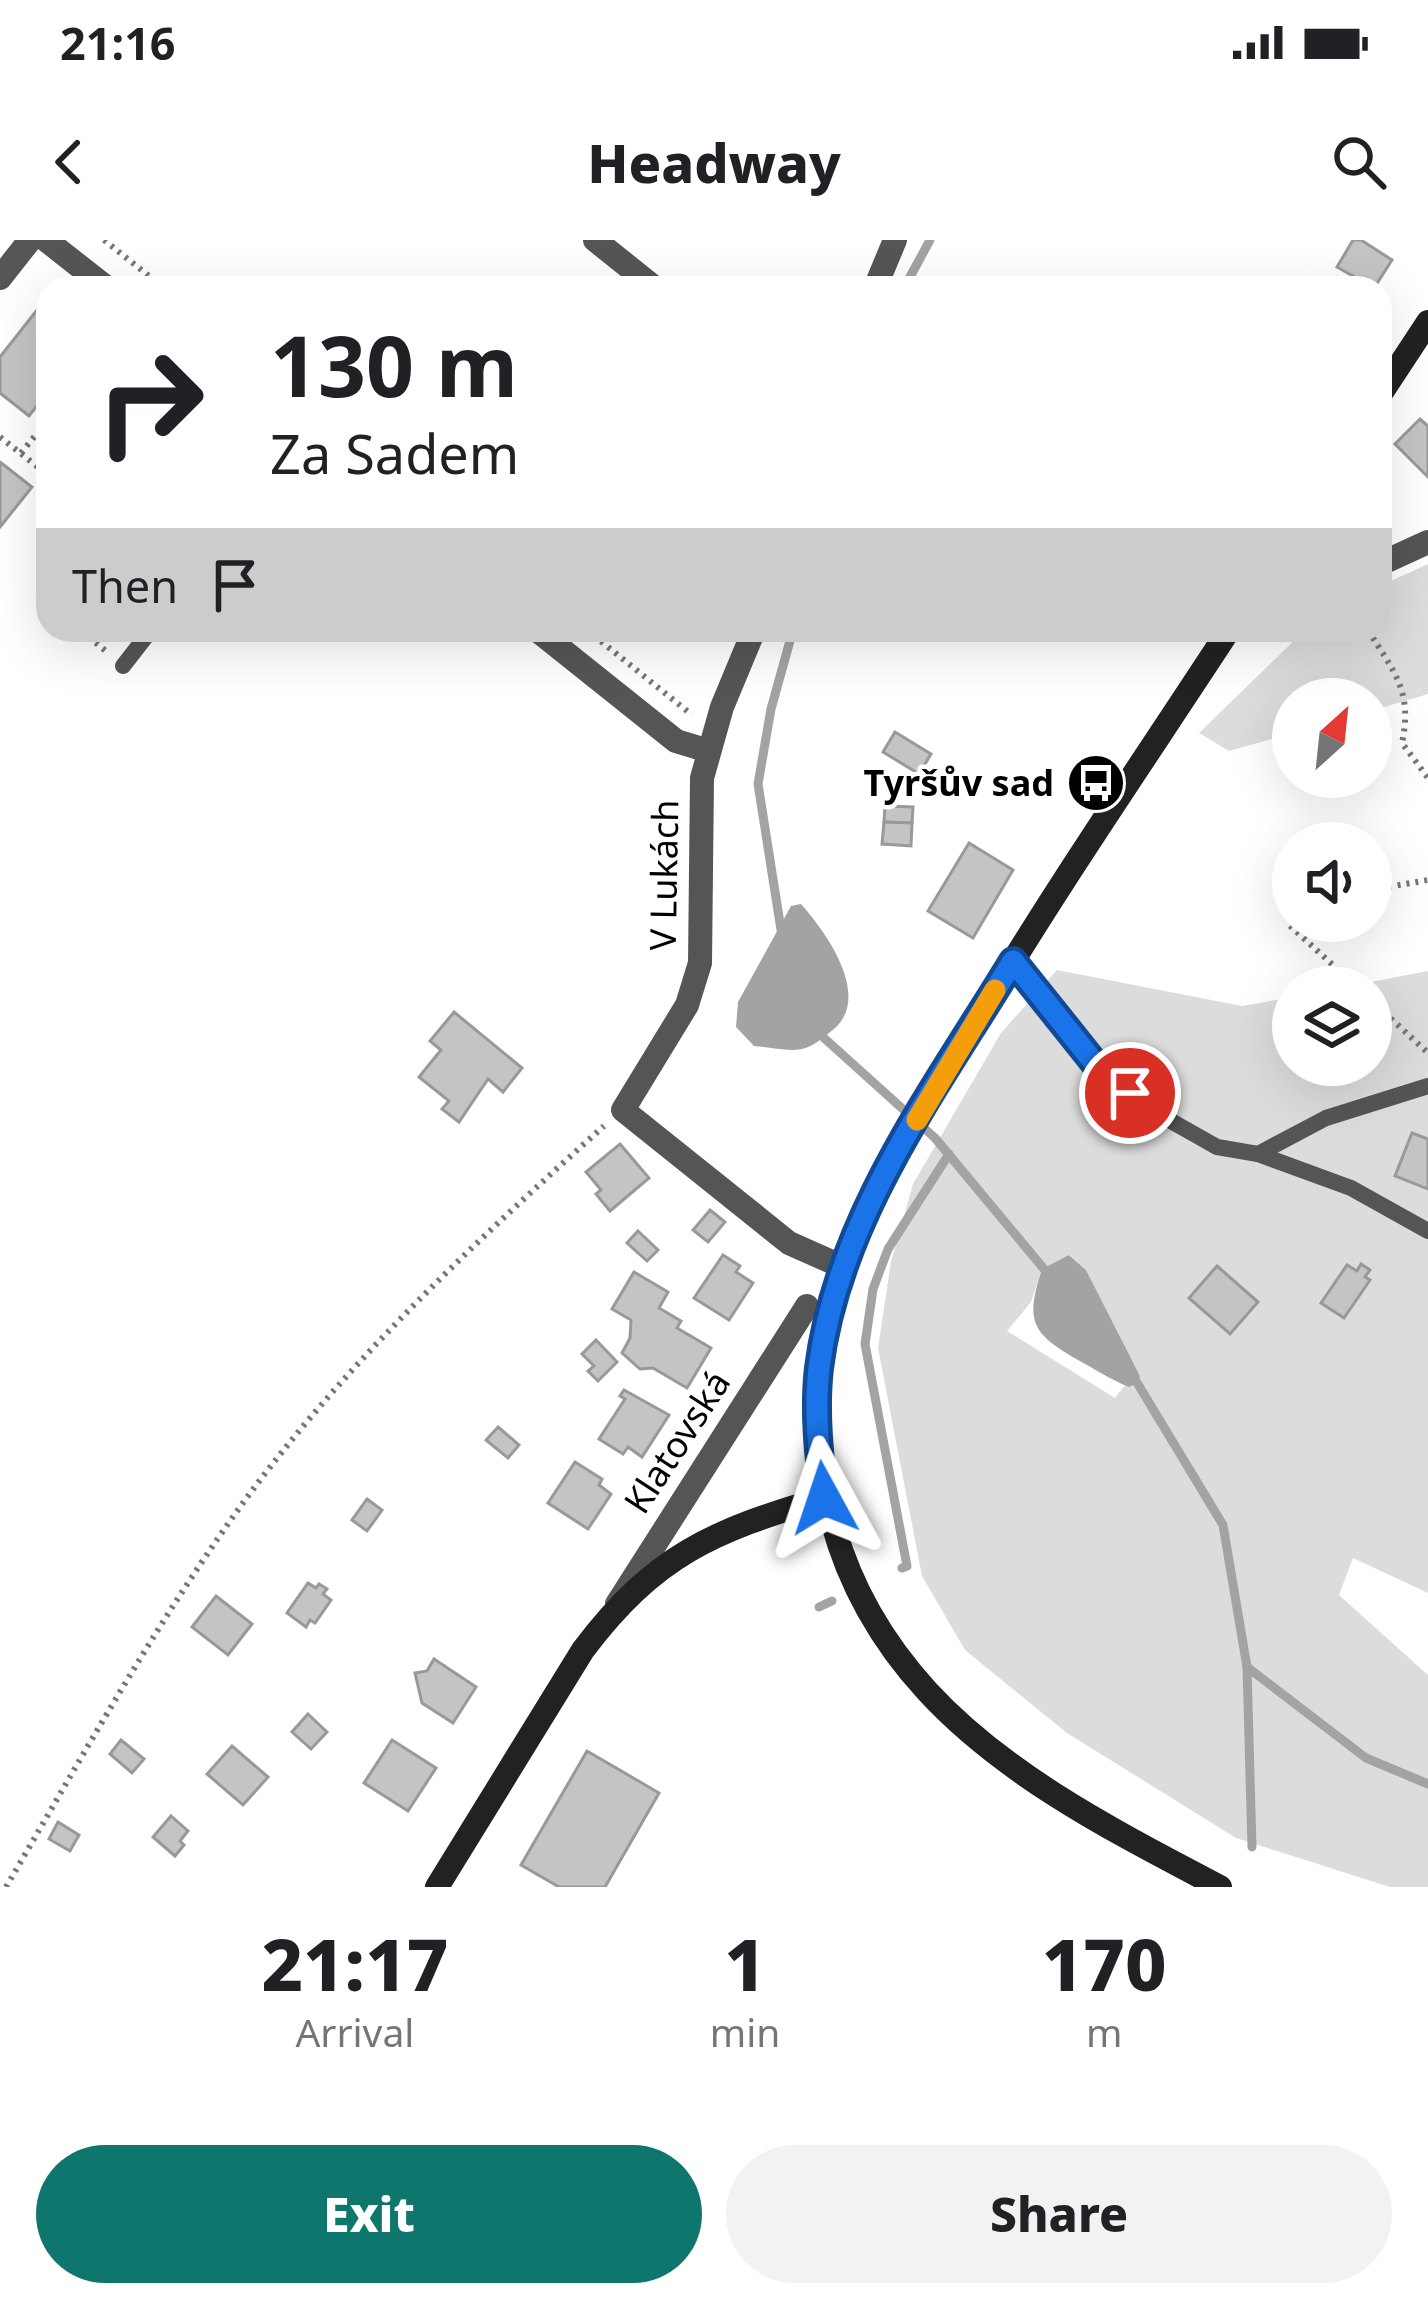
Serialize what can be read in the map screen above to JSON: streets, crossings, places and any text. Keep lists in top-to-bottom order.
{
  "streets": {
    "main road": ["Klatovská"],
    "street": ["V Lukách"]
  },
  "places": {
    "bus stop": ["Tyršův sad"]
  },
  "north": "top right",
  "page": {
    "status": "21:16",
    "header": "Headway",
    "turn": ["130 m", "Za Sadem"],
    "then": "Then",
    "eta": [
      "21:17",
      "Arrival",
      "1",
      "min",
      "170",
      "m"
    ],
    "buttons": ["Exit", "Share"]
  }
}
